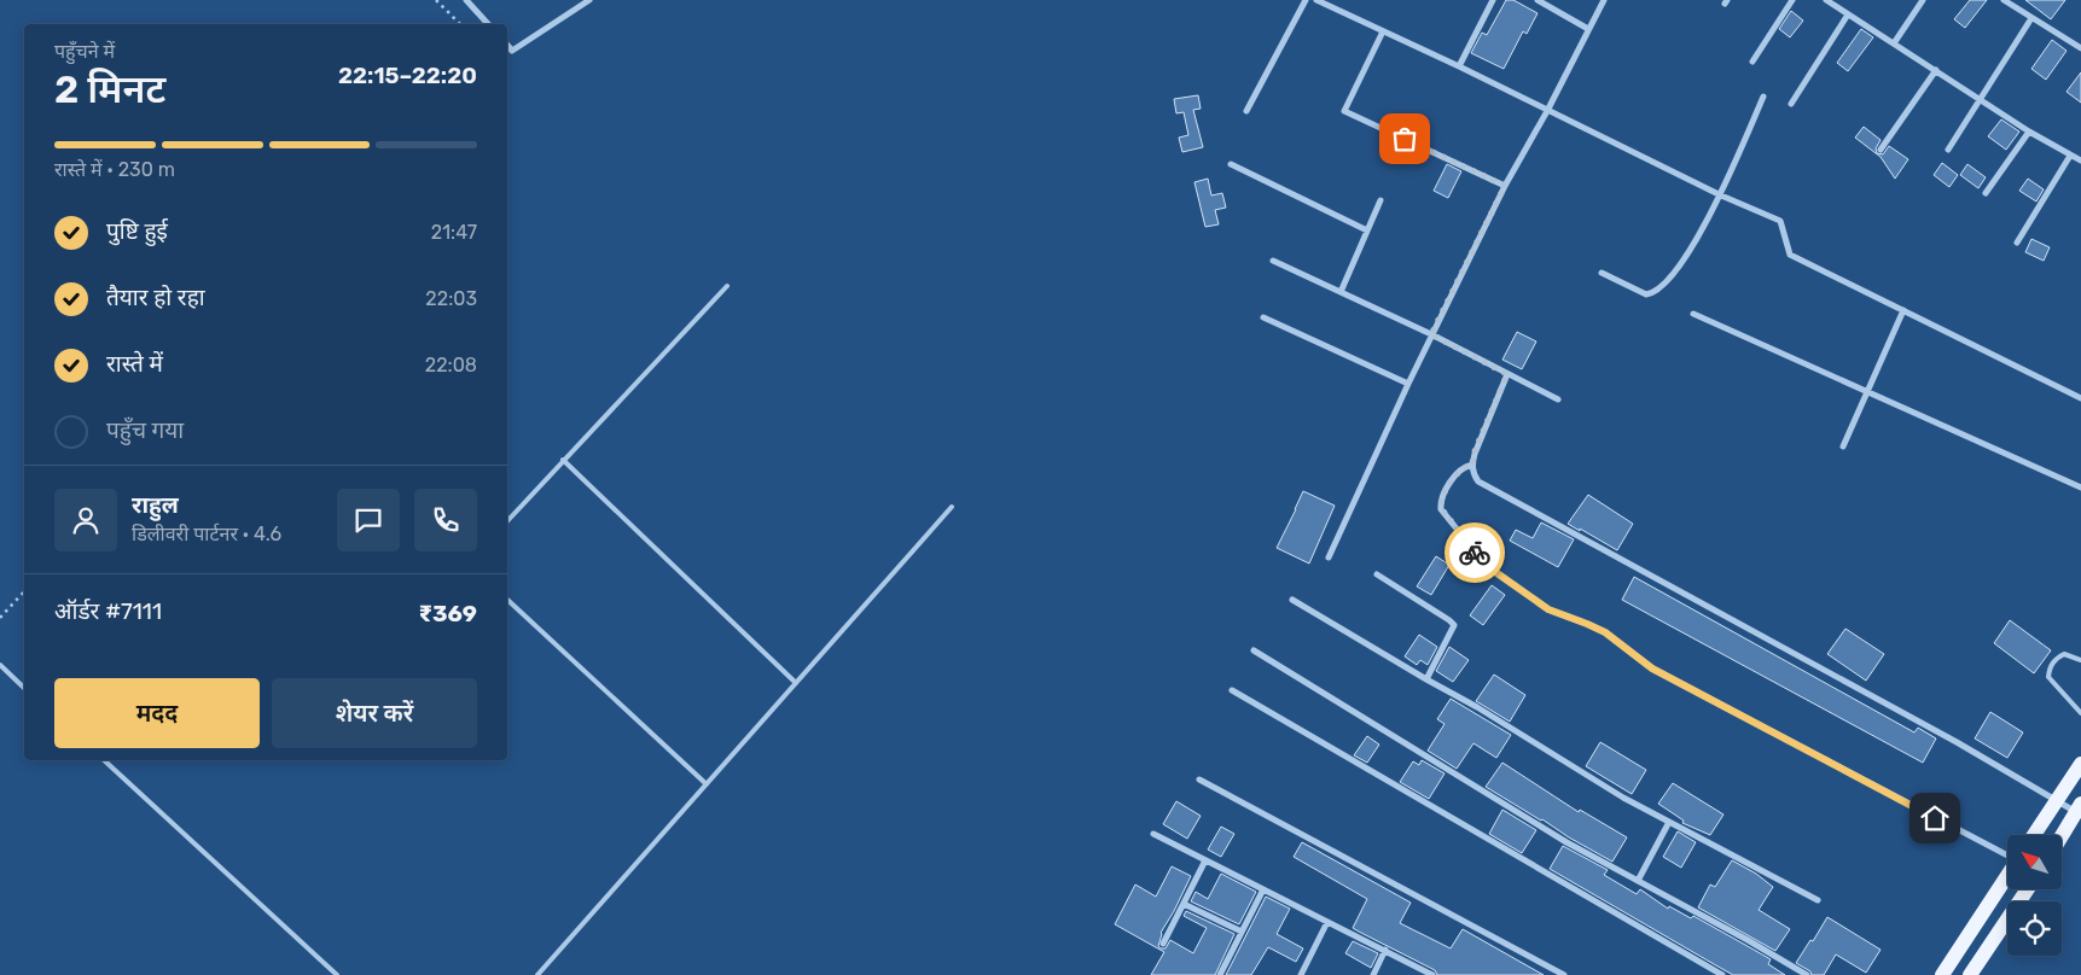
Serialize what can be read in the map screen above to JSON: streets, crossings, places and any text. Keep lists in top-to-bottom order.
{
  "north": "top left",
  "page": {
    "heading": ["2 मिनट", "पहुँचने में", "22:15–22:20"],
    "panel": [
      "राहुल",
      "डिलीवरी पार्टनर · 4.6",
      "ऑर्डर #7111",
      "₹369"
    ],
    "bar": "रास्ते में · 230 m",
    "list": [
      ["पुष्टि हुई", "21:47"],
      ["तैयार हो रहा", "22:03"],
      ["रास्ते में", "22:08"],
      "पहुँच गया"
    ],
    "buttons": ["मदद", "शेयर करें"]
  }
}
